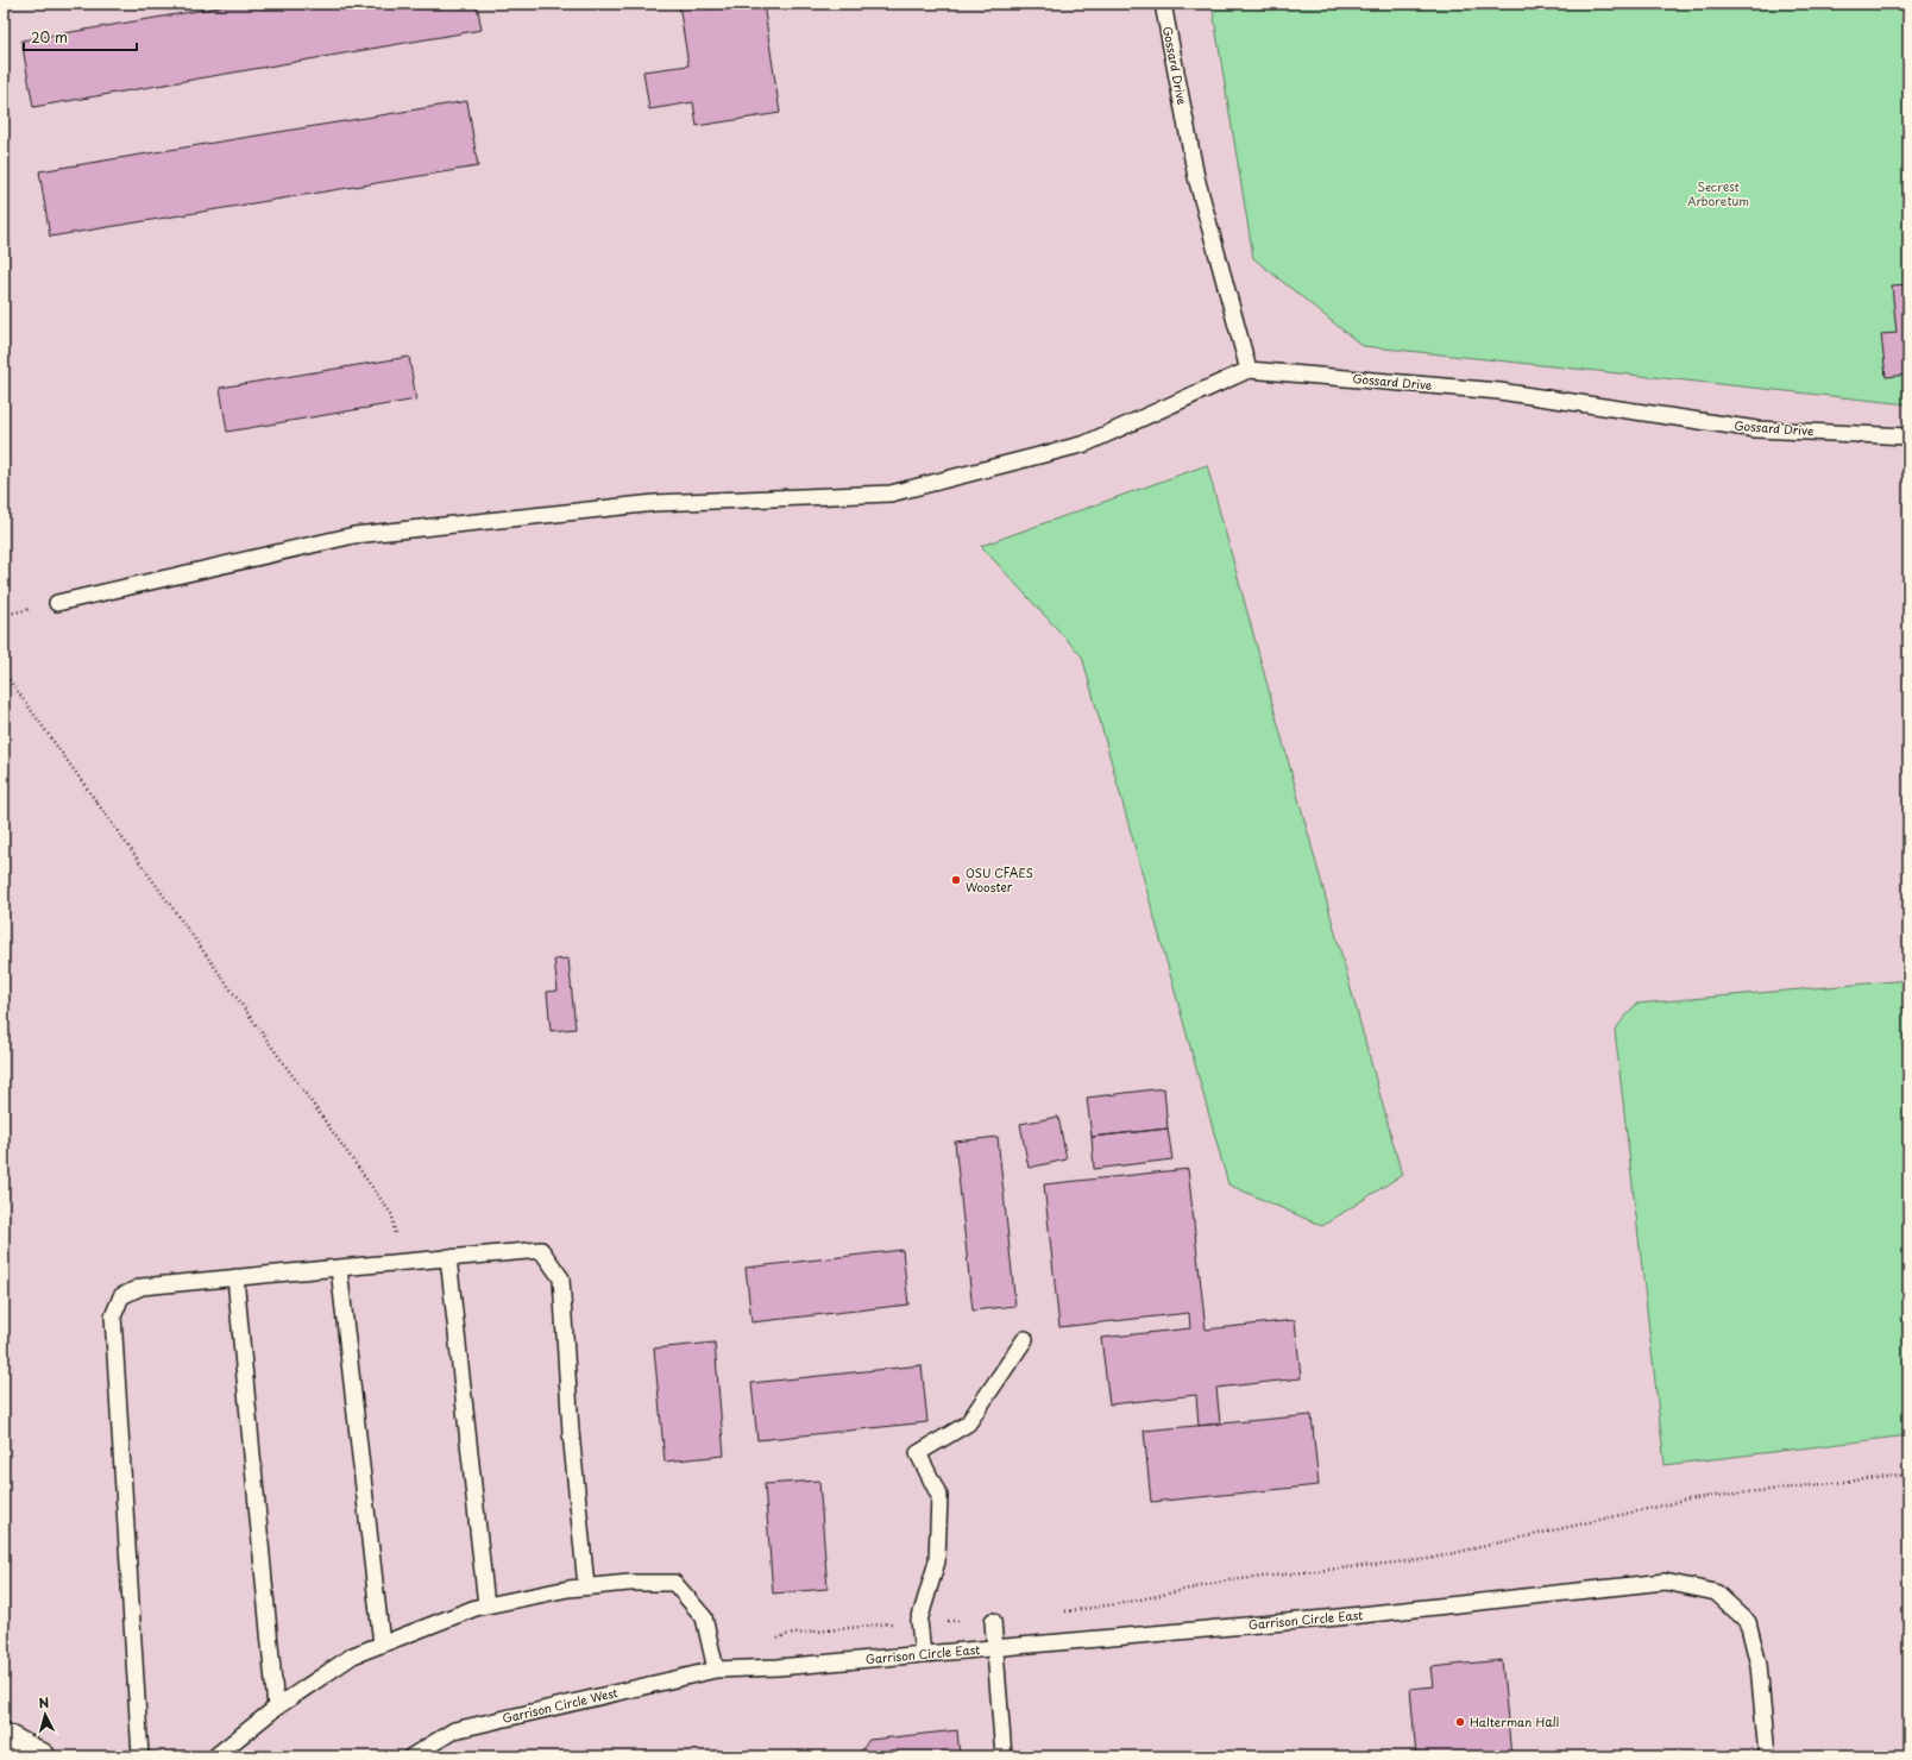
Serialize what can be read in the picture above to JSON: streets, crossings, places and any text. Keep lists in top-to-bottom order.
{
  "streets": {
    "lane": ["Gossard Drive", "Garrison Circle East", "Garrison Circle West"]
  },
  "crossings": [
    ["Garrison Circle East", "Garrison Circle West"]
  ],
  "parks": ["Secrest Arboretum"],
  "places": ["OSU CFAES Wooster", "Halterman Hall"],
  "scale_bar": "20 m",
  "north": "top"
}
